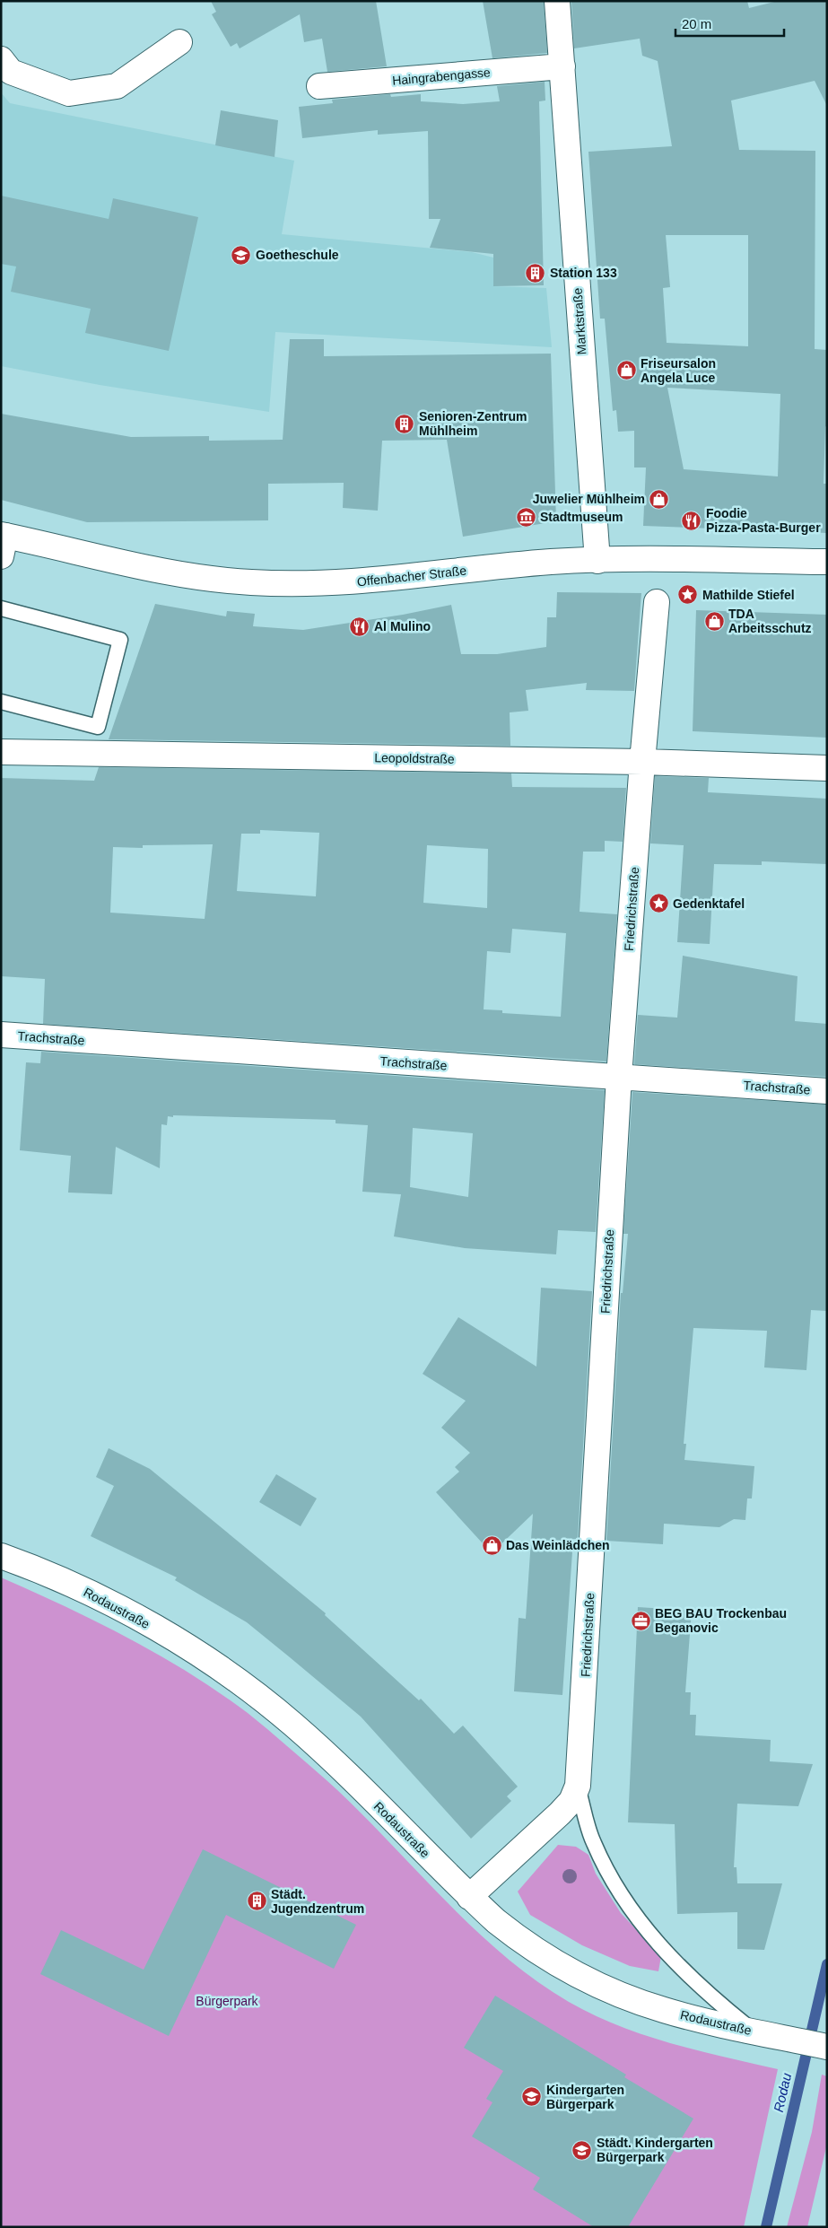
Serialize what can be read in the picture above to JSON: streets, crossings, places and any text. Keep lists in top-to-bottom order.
{
  "streets": {
    "street": [
      "Haingrabengasse",
      "Marktstraße",
      "Offenbacher Straße",
      "Leopoldstraße",
      "Friedrichstraße",
      "Trachstraße",
      "Rodaustraße"
    ]
  },
  "crossings": [
    ["Haingrabengasse", "Marktstraße"],
    ["Marktstraße", "Offenbacher Straße"],
    ["Leopoldstraße", "Friedrichstraße"],
    ["Friedrichstraße", "Trachstraße"],
    ["Friedrichstraße", "Rodaustraße"]
  ],
  "water": ["Rodau"],
  "parks": ["Bürgerpark"],
  "places": {
    "school or university": ["Goetheschule", "Kindergarten Bürgerpark", "Städt. Kindergarten Bürgerpark"],
    "building": ["Station 133", "Senioren-Zentrum Mühlheim", "Städt. Jugendzentrum"],
    "shop": [
      "Friseursalon Angela Luce",
      "Juwelier Mühlheim",
      "TDA Arbeitsschutz",
      "Das Weinlädchen"
    ],
    "museum": ["Stadtmuseum"],
    "restaurant": ["Foodie Pizza-Pasta-Burger", "Al Mulino"],
    "place": ["Mathilde Stiefel", "Gedenktafel"],
    "office": ["BEG BAU Trockenbau Beganovic"]
  },
  "scale_bar": "20 m"
}
